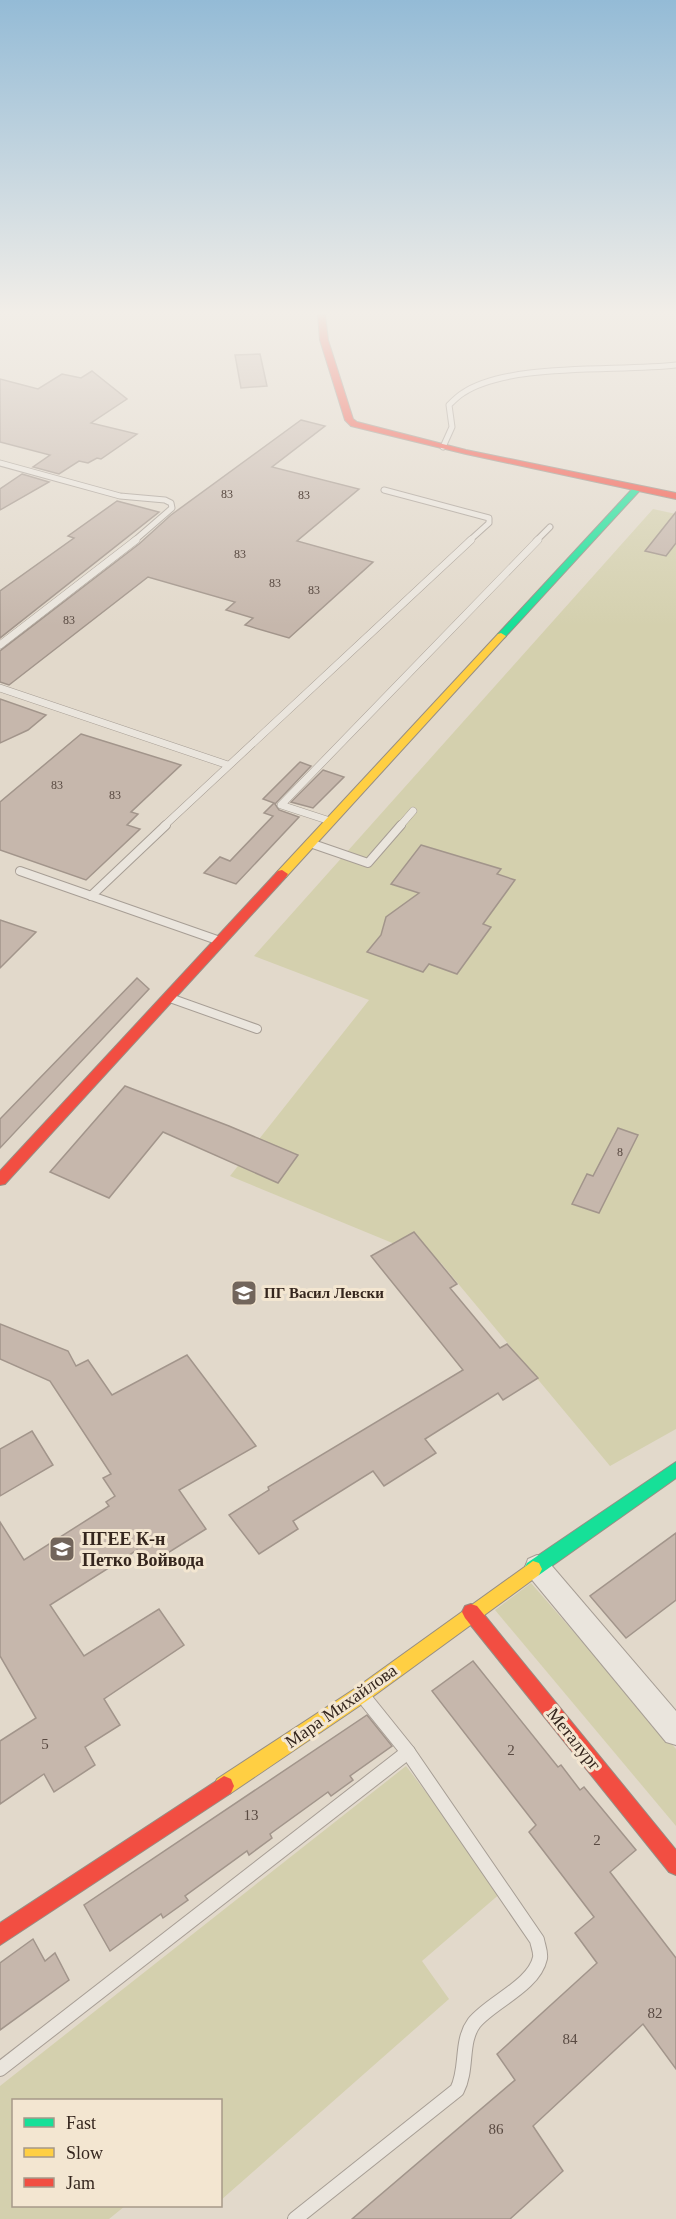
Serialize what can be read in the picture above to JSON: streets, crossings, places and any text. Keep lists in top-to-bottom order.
{
  "streets": {
    "street": ["Мара Михайлова", "Металург"]
  },
  "crossings": [
    ["Мара Михайлова", "Металург"]
  ],
  "places": {
    "school or university": ["ПГ Васил Левски", "ПГЕЕ К-н Петко Войвода"]
  },
  "house_numbers": [
    "83",
    "83",
    "83",
    "83",
    "83",
    "83",
    "83",
    "83",
    "8",
    "5",
    "2",
    "13",
    "2",
    "82",
    "84",
    "86"
  ],
  "legend": ["Fast", "Slow", "Jam"]
}
